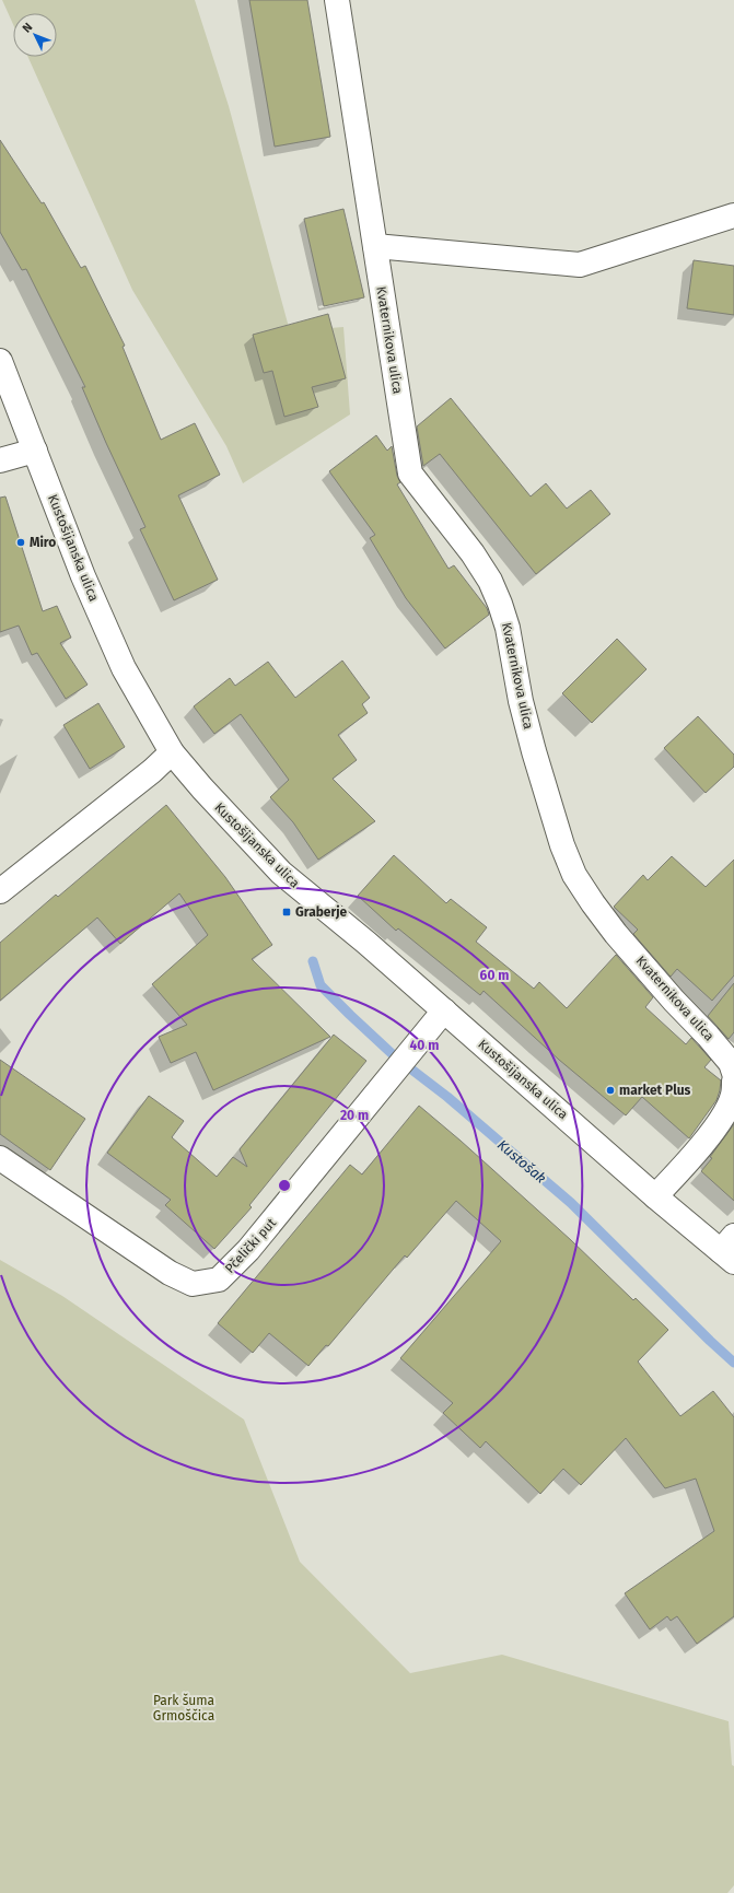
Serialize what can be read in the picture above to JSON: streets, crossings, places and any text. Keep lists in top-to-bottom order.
{
  "streets": {
    "street": ["Kvaternikova ulica", "Kustošijanska ulica", "Pčelički put"]
  },
  "crossings": [
    ["Kustošijanska ulica", "Pčelički put"]
  ],
  "water": ["Kustošak"],
  "parks": ["Park šuma Grmoščica"],
  "places": {
    "other": ["Miro", "market Plus"],
    "transit": ["Graberje"]
  },
  "north": "top left",
  "rings": ["60 m", "40 m", "20 m"]
}
